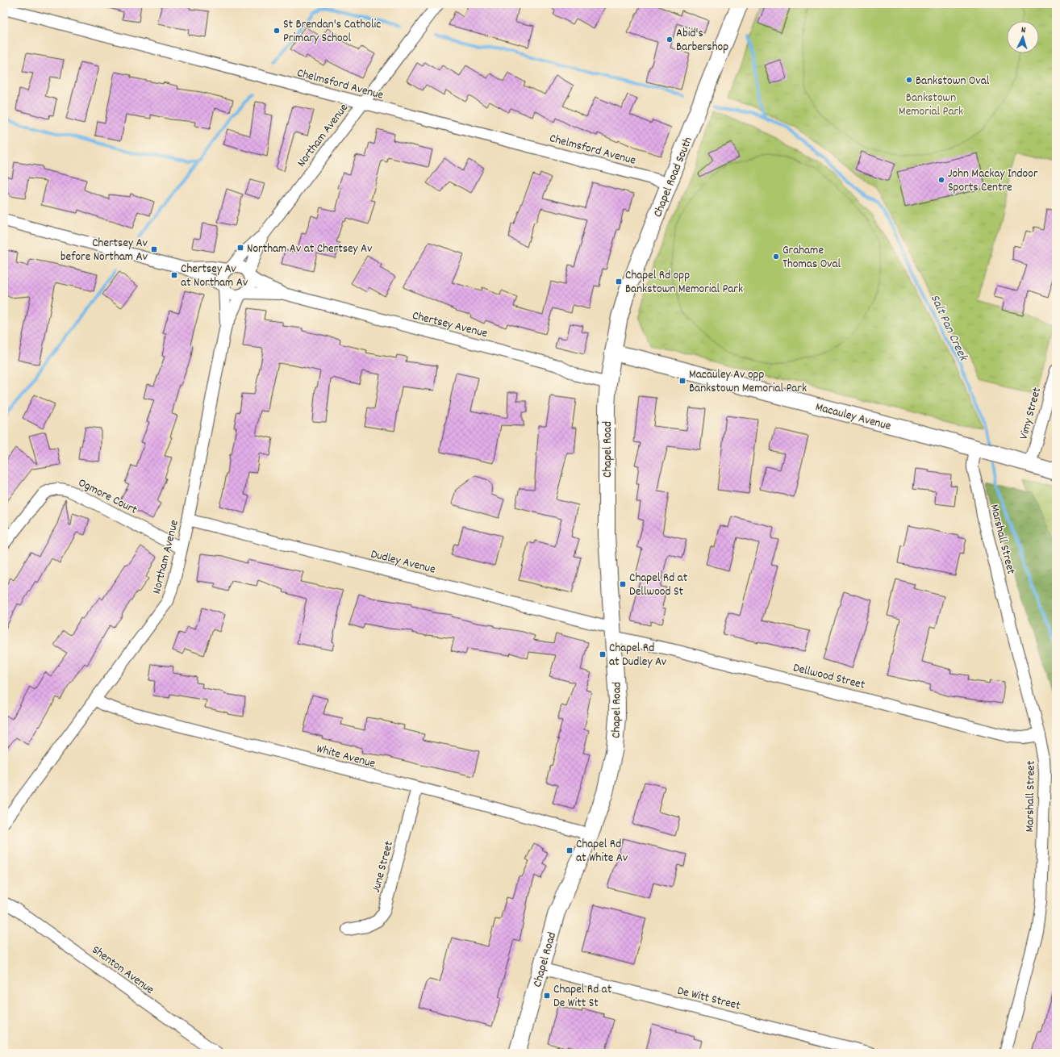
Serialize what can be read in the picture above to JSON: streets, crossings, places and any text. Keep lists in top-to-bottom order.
{
  "streets": {
    "main road": ["Chapel Road South", "Macauley Avenue", "Chapel Road"],
    "street": [
      "Chelmsford Avenue",
      "Northam Avenue",
      "Chertsey Avenue",
      "Vimy Street",
      "Ogmore Court",
      "Marshall Street",
      "Dudley Avenue",
      "Dellwood Street",
      "White Avenue",
      "June Street",
      "Shenton Avenue",
      "De Witt Street"
    ]
  },
  "crossings": [
    ["Chelmsford Avenue", "Northam Avenue"],
    ["Chelmsford Avenue", "Chapel Road South"],
    ["Northam Avenue", "Chertsey Avenue"],
    ["Northam Avenue", "Ogmore Court"],
    ["Northam Avenue", "Dudley Avenue"],
    ["Northam Avenue", "White Avenue"],
    ["Chapel Road South", "Macauley Avenue"],
    ["Chapel Road South", "Chapel Road"],
    ["Chertsey Avenue", "Chapel Road"],
    ["Vimy Street", "Macauley Avenue"],
    ["Macauley Avenue", "Chapel Road"],
    ["Macauley Avenue", "Marshall Street"],
    ["Chapel Road", "Dudley Avenue"],
    ["Chapel Road", "Dellwood Street"],
    ["Chapel Road", "White Avenue"],
    ["Chapel Road", "De Witt Street"],
    ["Marshall Street", "Dellwood Street"],
    ["Dudley Avenue", "Dellwood Street"],
    ["White Avenue", "June Street"]
  ],
  "water": ["Salt Pan Creek"],
  "parks": ["Bankstown Memorial Park"],
  "places": {
    "other": [
      "St Brendan's Catholic Primary School",
      "Abid's Barbershop",
      "Bankstown Oval",
      "John Mackay Indoor Sports Centre",
      "Grahame Thomas Oval"
    ],
    "transit": [
      "Northam Av at Chertsey Av",
      "Chertsey Av before Northam Av",
      "Chertsey Av at Northam Av",
      "Chapel Rd opp Bankstown Memorial Park",
      "Macauley Av opp Bankstown Memorial Park",
      "Chapel Rd at Dellwood St",
      "Chapel Rd at Dudley Av",
      "Chapel Rd at White Av",
      "Chapel Rd at De Witt St"
    ]
  },
  "north": "top"
}
